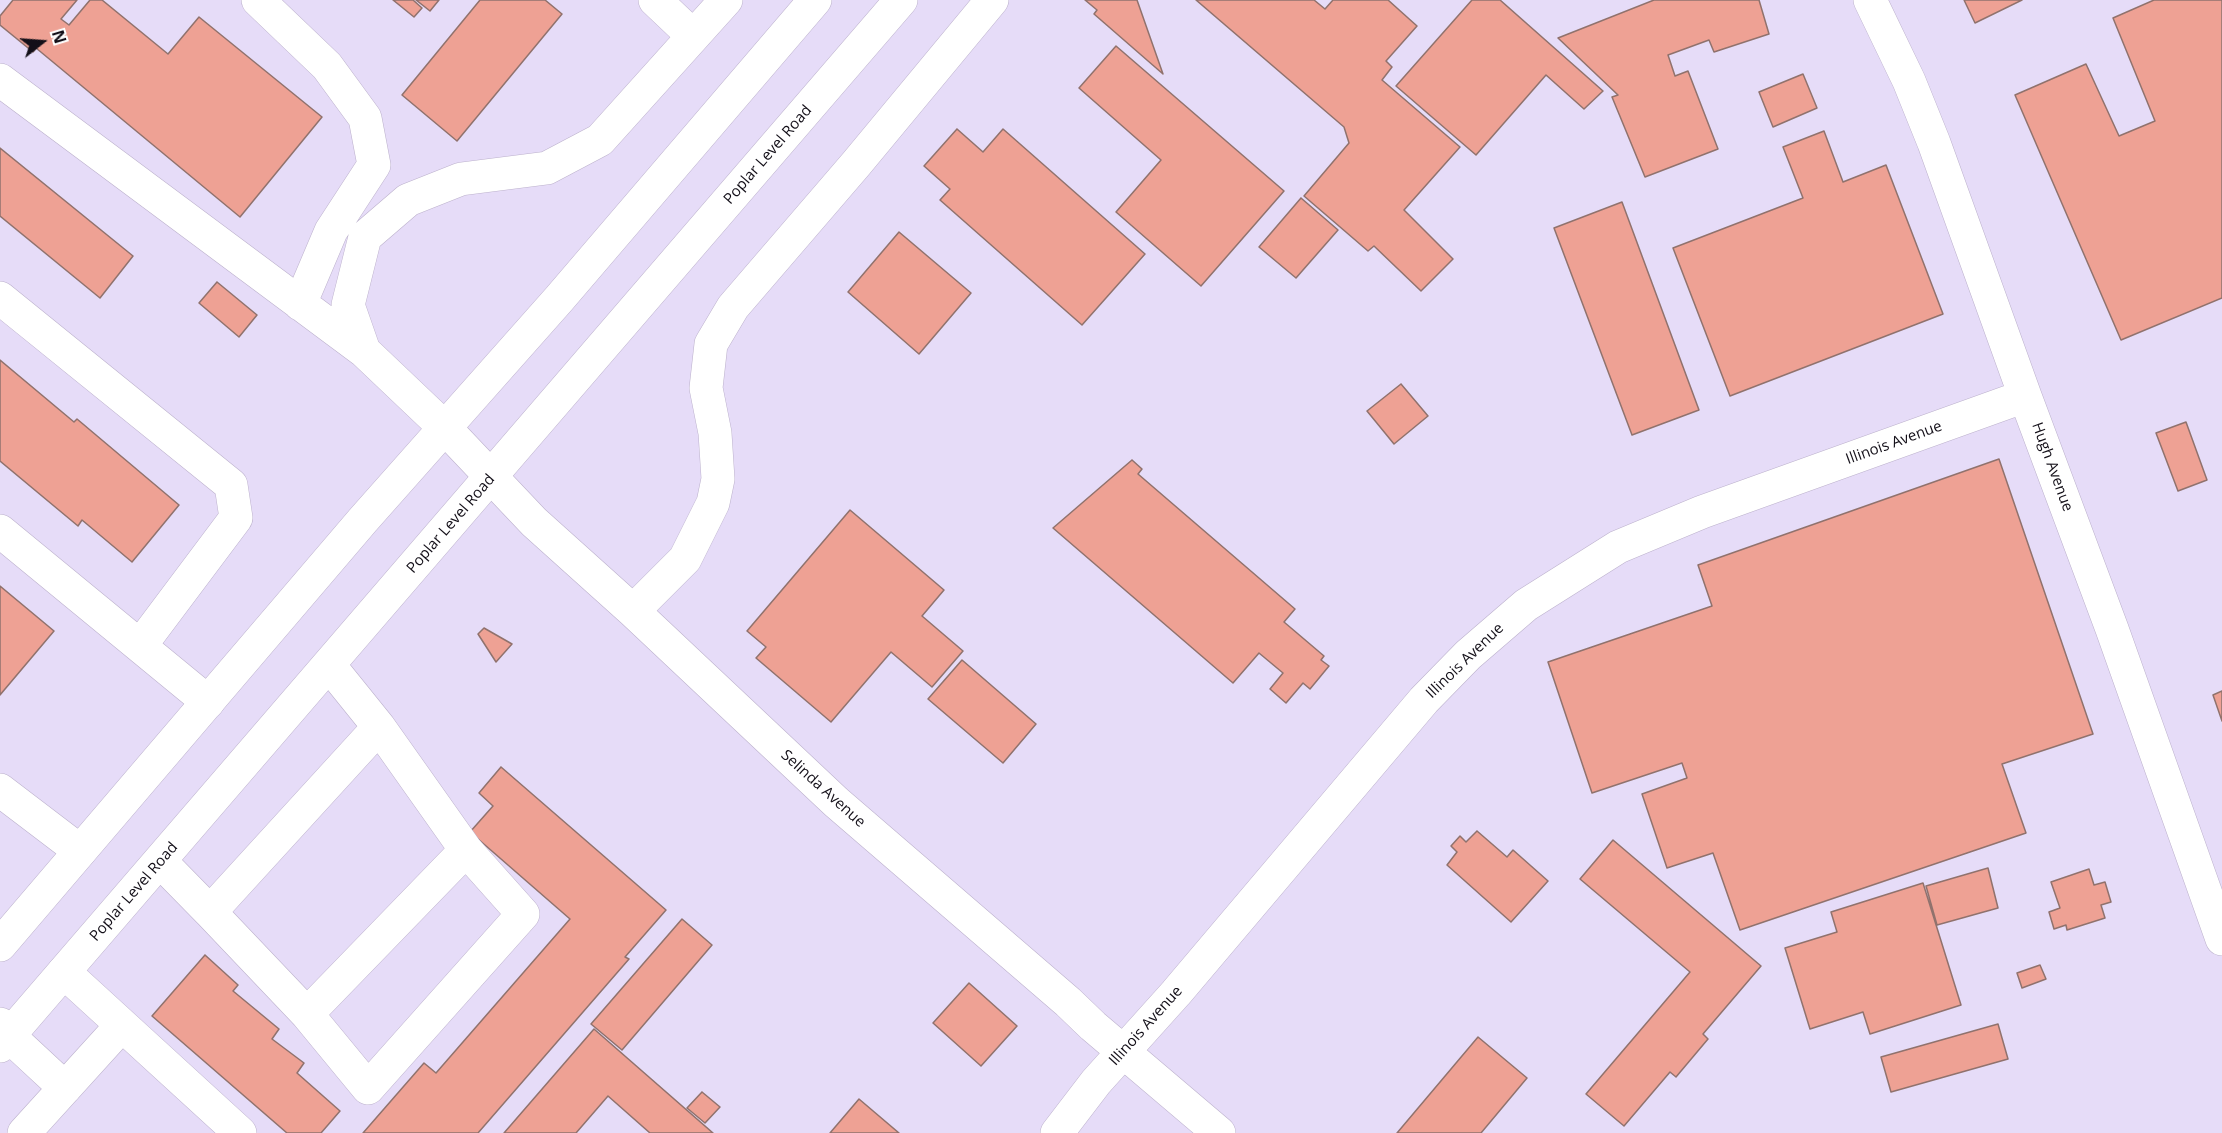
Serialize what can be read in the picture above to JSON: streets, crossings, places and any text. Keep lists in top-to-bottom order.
{
  "streets": {
    "street": [
      "Poplar Level Road",
      "Illinois Avenue",
      "Hugh Avenue",
      "Selinda Avenue"
    ]
  },
  "crossings": [
    ["Poplar Level Road", "Selinda Avenue"],
    ["Illinois Avenue", "Hugh Avenue"],
    ["Illinois Avenue", "Selinda Avenue"]
  ],
  "north": "right"
}
